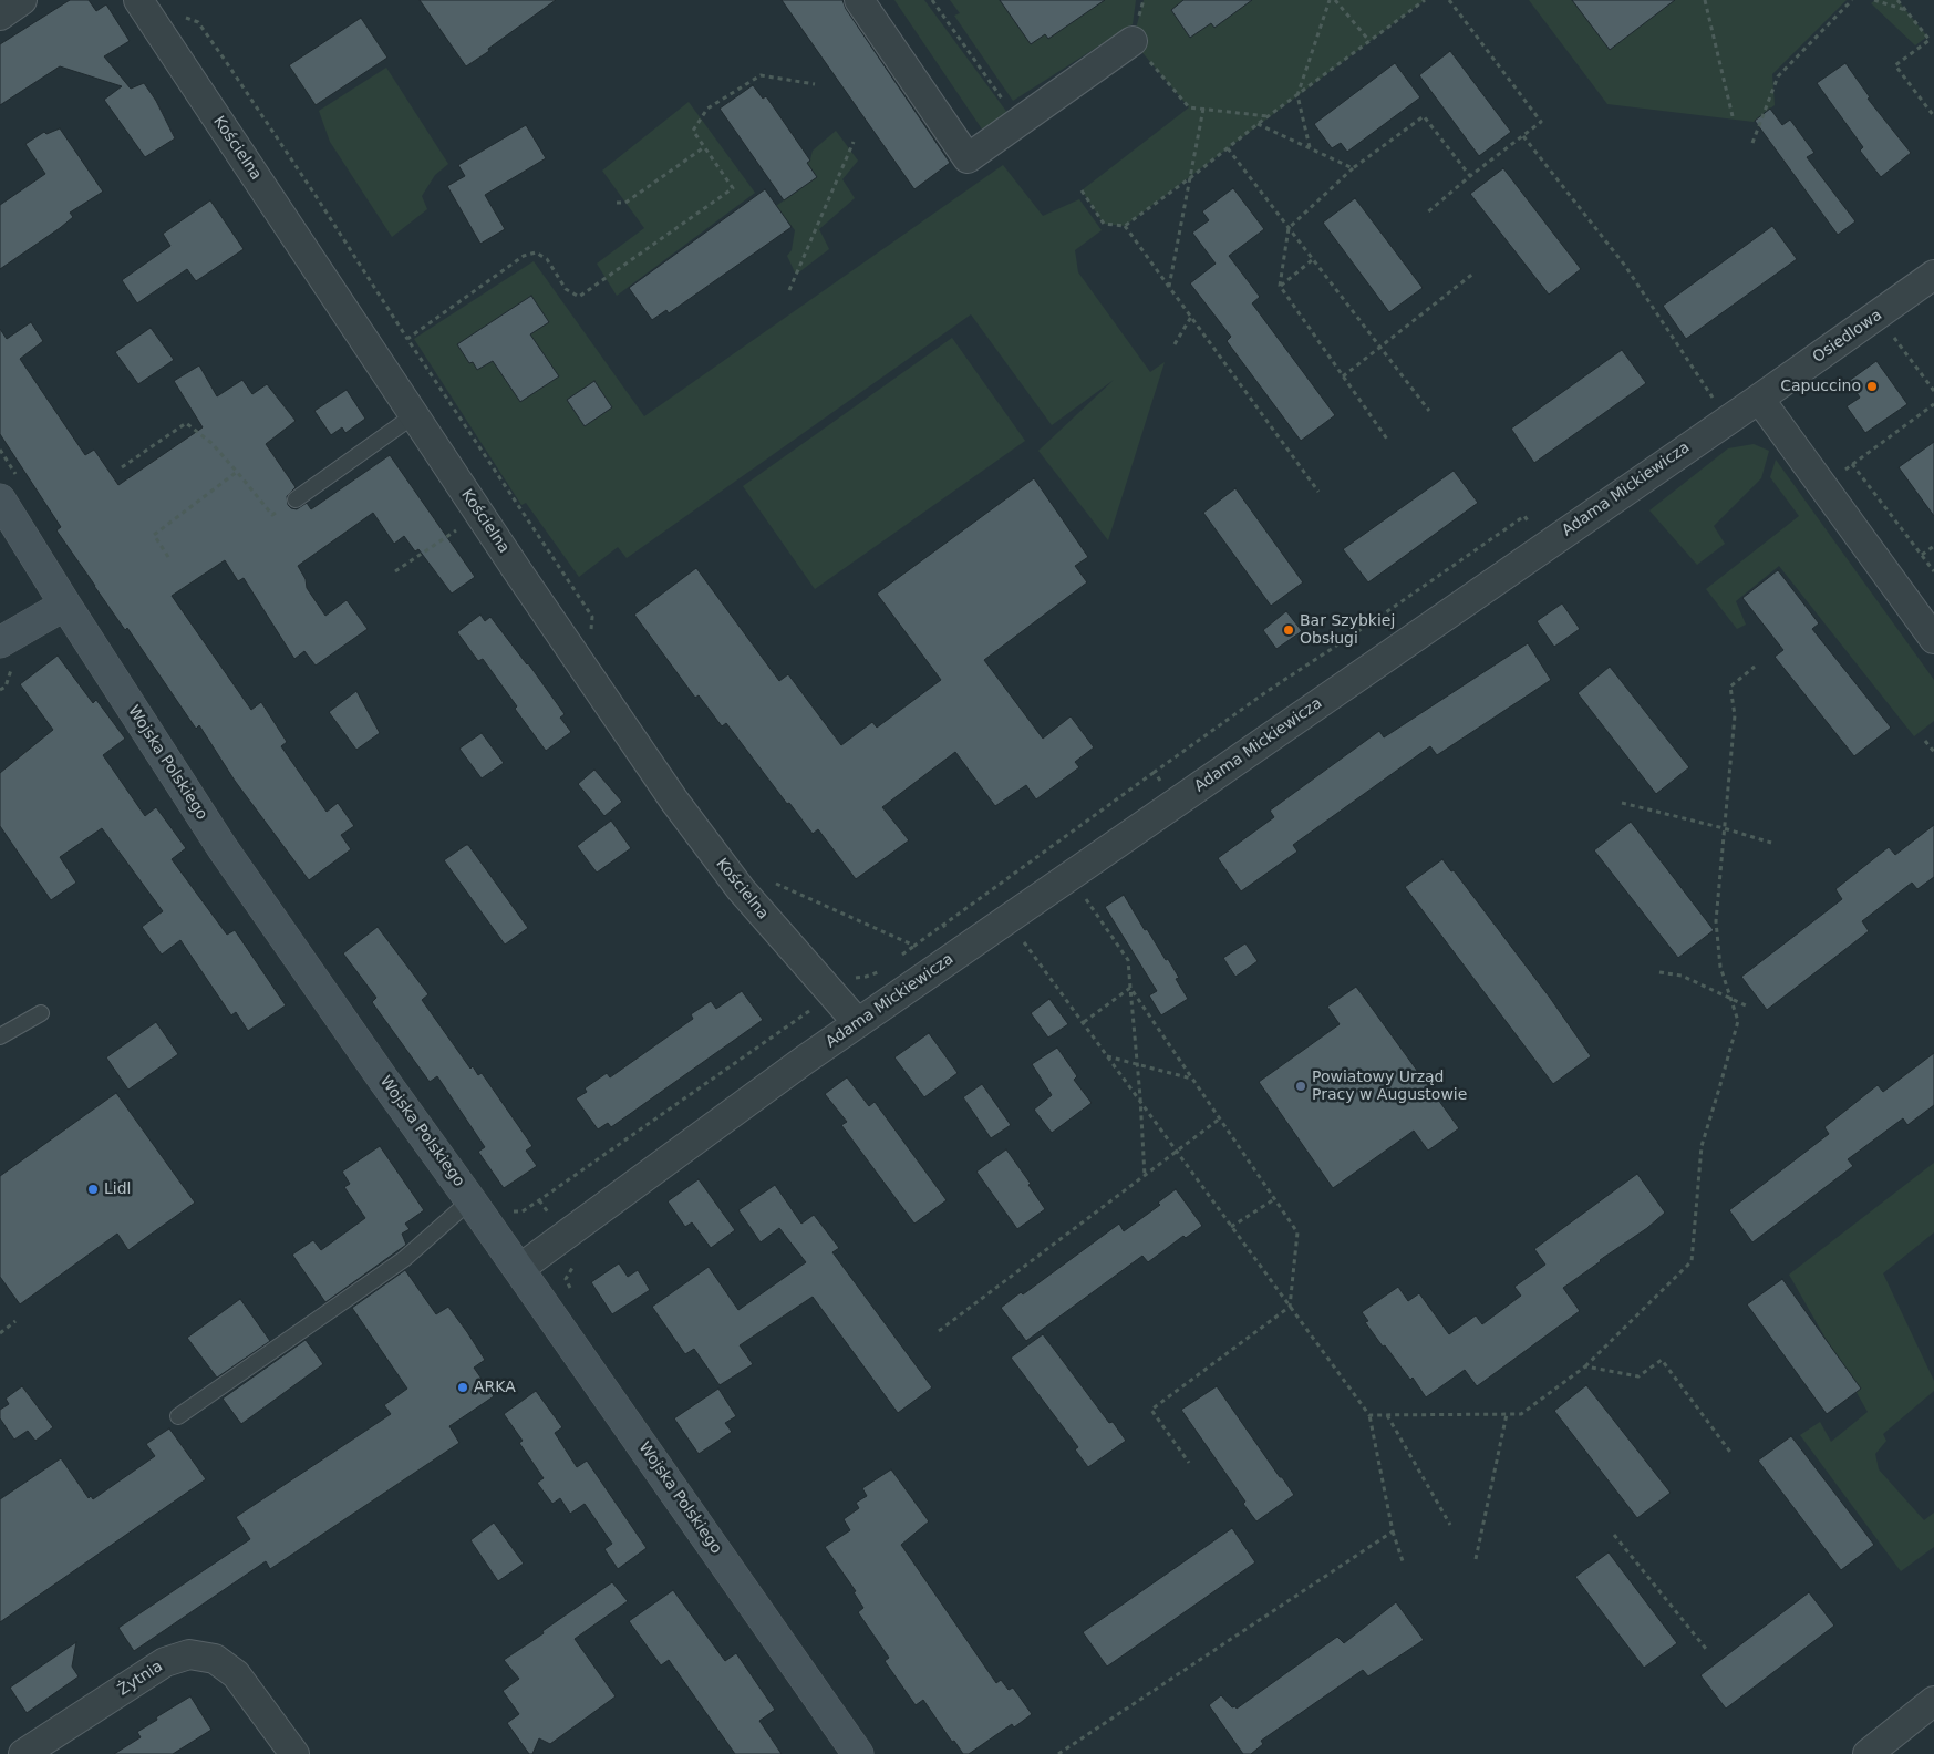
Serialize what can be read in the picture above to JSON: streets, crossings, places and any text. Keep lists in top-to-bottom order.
{
  "streets": {
    "street": [
      "Kościelna",
      "Osiedlowa",
      "Adama Mickiewicza",
      "Wojska Polskiego",
      "Żytnia"
    ]
  },
  "crossings": [
    ["Kościelna", "Adama Mickiewicza"],
    ["Osiedlowa", "Adama Mickiewicza"],
    ["Adama Mickiewicza", "Wojska Polskiego"]
  ],
  "places": [
    "Capuccino",
    "Bar Szybkiej Obsługi",
    "Powiatowy Urząd Pracy w Augustowie",
    "Lidl",
    "ARKA"
  ]
}
